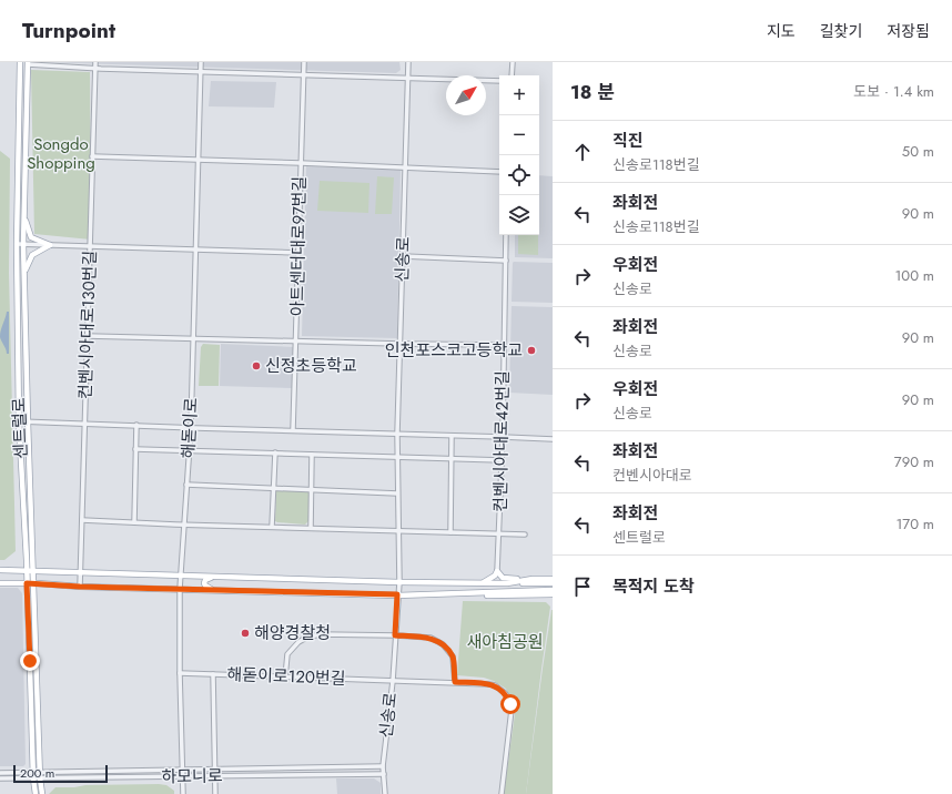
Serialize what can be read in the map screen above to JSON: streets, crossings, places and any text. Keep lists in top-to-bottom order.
{
  "streets": {
    "main road": ["센트럴로"],
    "street": [
      "아트센터대로97번길",
      "신송로",
      "컨벤시아대로130번길",
      "해돋이로",
      "컨벤시아대로42번길",
      "해돋이로120번길",
      "하모니로"
    ]
  },
  "crossings": [
    ["신송로", "해돋이로120번길"],
    ["신송로", "하모니로"],
    ["센트럴로", "하모니로"],
    ["해돋이로", "해돋이로120번길"],
    ["해돋이로", "하모니로"]
  ],
  "parks": ["Songdo Shopping", "새아침공원"],
  "places": ["인천포스코고등학교", "신정초등학교", "해양경찰청"],
  "scale_bar": "200 m",
  "north": "top right",
  "page": {
    "header": "Turnpoint",
    "nav": ["지도", "길찾기", "저장됨"],
    "heading": ["18 분", "도보 · 1.4 km"],
    "map_buttons": ["+", "−"],
    "list": [
      ["직진", "신송로118번길", "50 m"],
      ["좌회전", "신송로118번길", "90 m"],
      ["우회전", "신송로", "100 m"],
      ["좌회전", "신송로", "90 m"],
      ["우회전", "신송로", "90 m"],
      ["좌회전", "컨벤시아대로", "790 m"],
      ["좌회전", "센트럴로", "170 m"],
      "목적지 도착"
    ],
    "scale": "200 m"
  }
}
